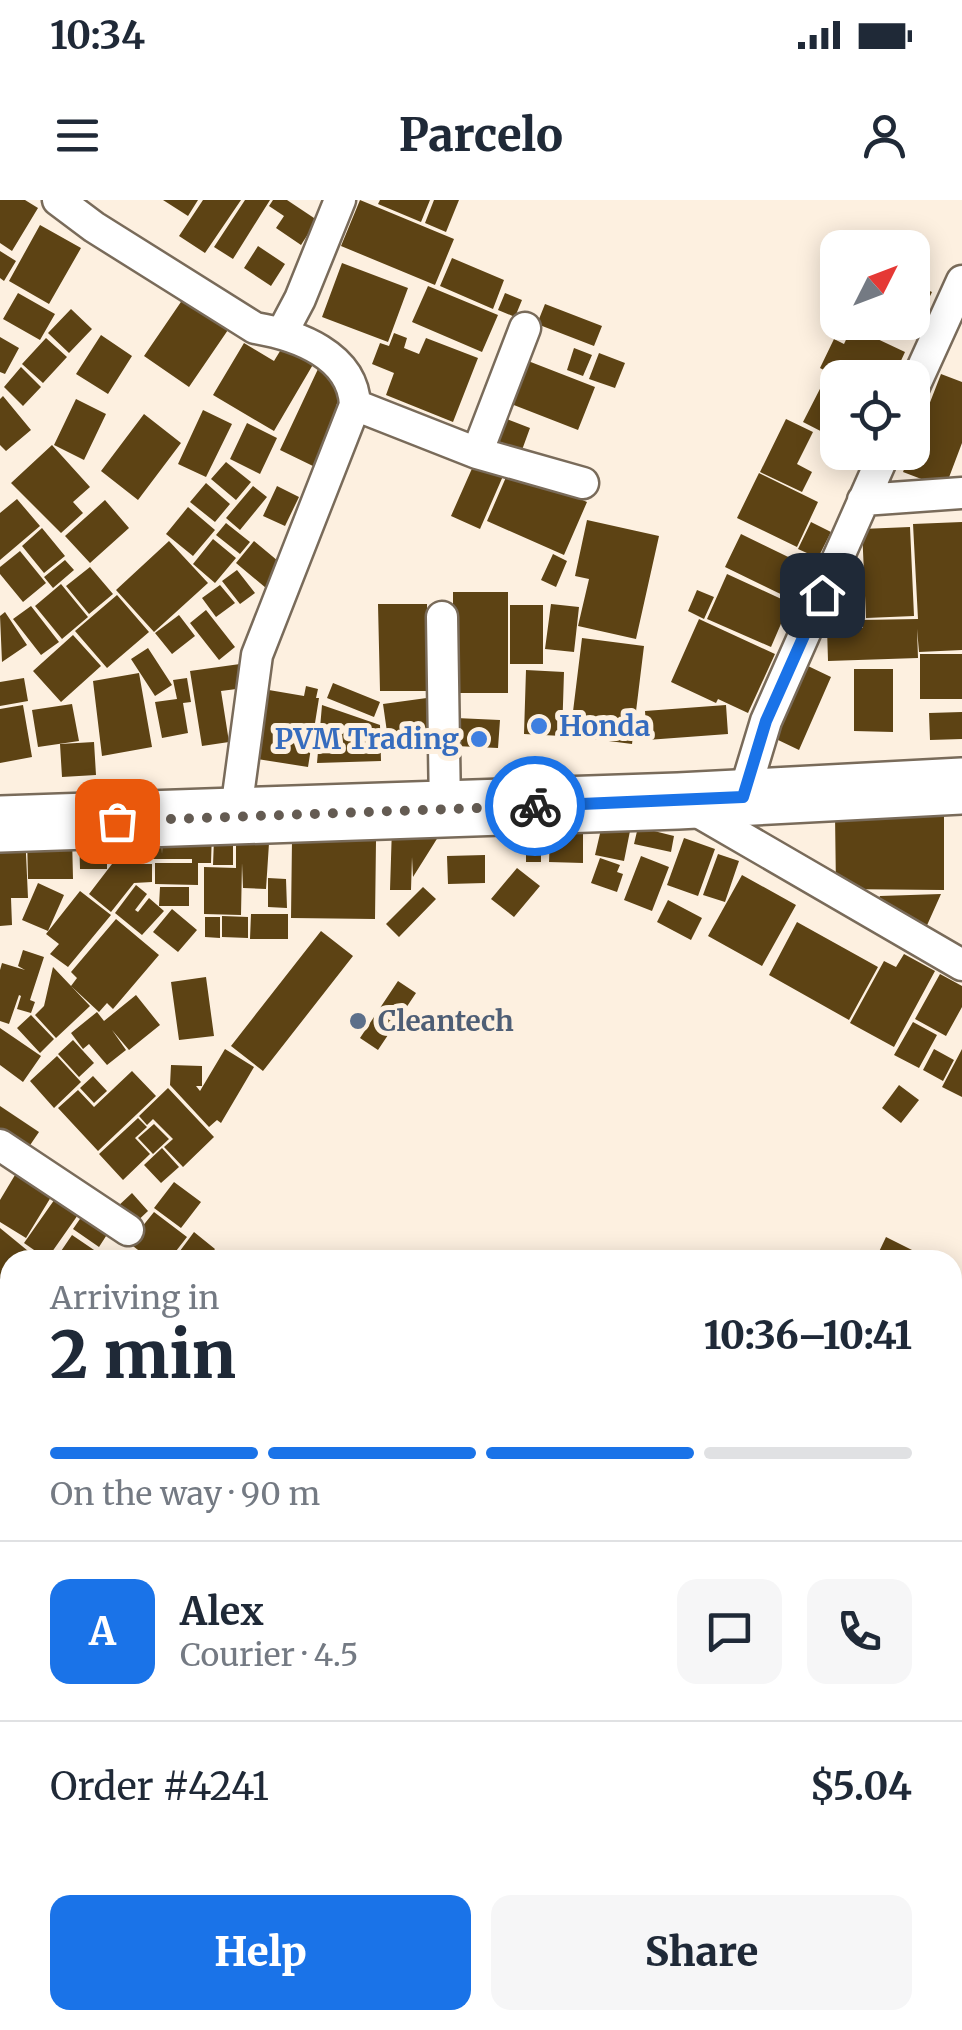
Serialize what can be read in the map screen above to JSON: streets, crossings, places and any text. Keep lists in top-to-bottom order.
{
  "places": ["Honda", "PVM Trading", "Cleantech"],
  "north": "top right",
  "page": {
    "status": "10:34",
    "header": "Parcelo",
    "heading": ["2 min", "Arriving in", "10:36–10:41"],
    "panel": [
      "Alex",
      "Courier · 4.5",
      "Order #4241",
      "$5.04"
    ],
    "bar": "On the way · 90 m",
    "round": "A",
    "buttons": ["Help", "Share"]
  }
}
